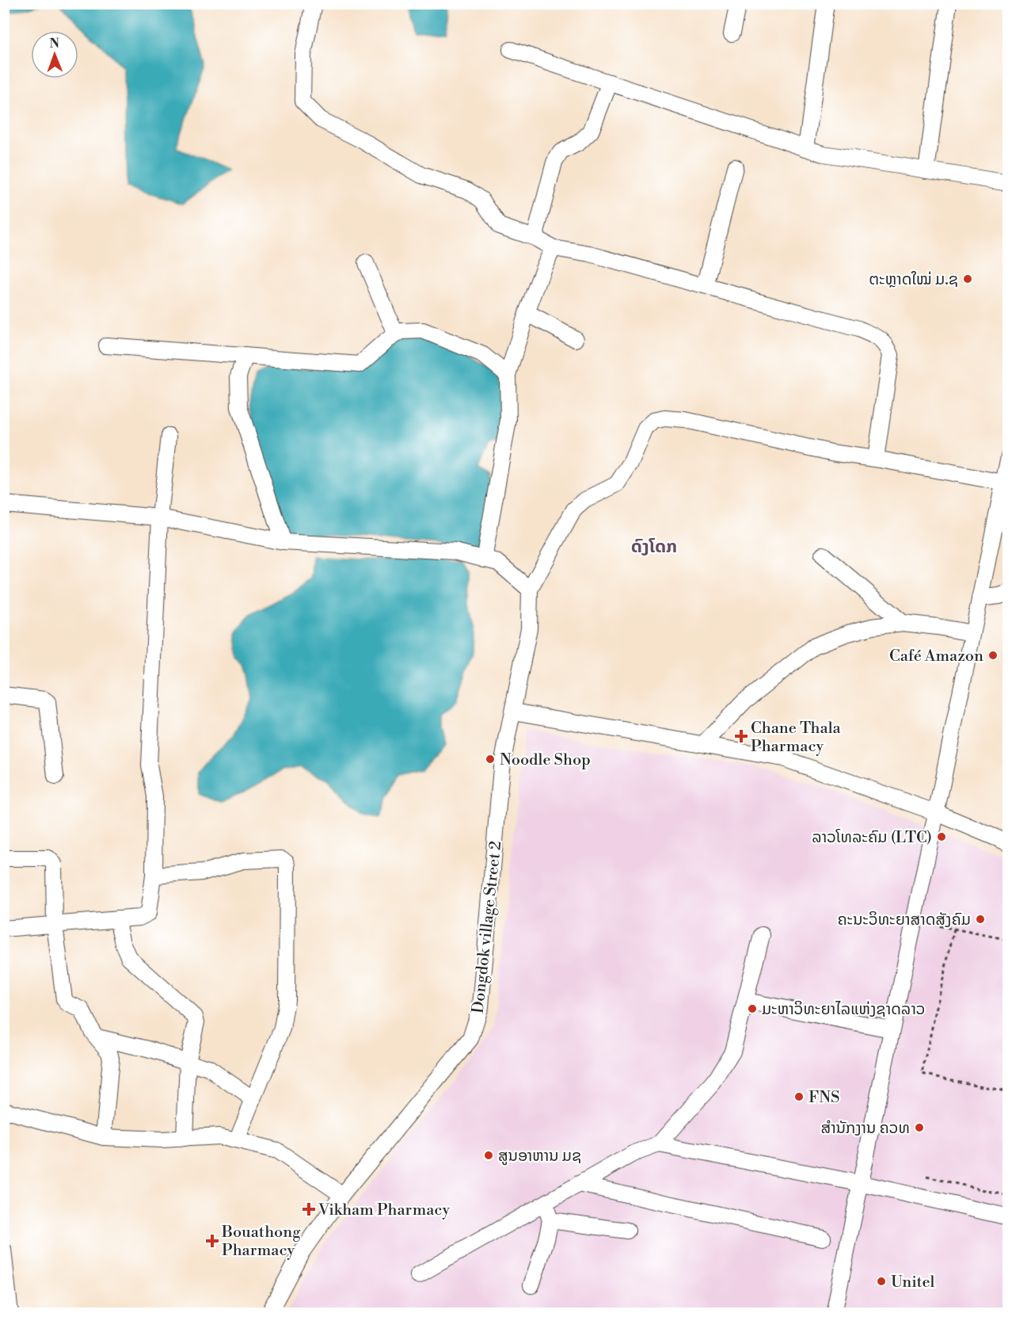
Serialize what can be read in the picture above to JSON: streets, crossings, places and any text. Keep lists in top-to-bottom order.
{
  "streets": {
    "street": ["Dongdok village Street 2"]
  },
  "districts": ["ດົງໂດກ"],
  "places": {
    "other": [
      "ຕະຫຼາດໃໝ່ ມ.ຊ",
      "Café Amazon",
      "Noodle Shop",
      "ລາວໂທລະຄົມ (LTC)",
      "ຄະນະວິທະຍາສາດສັງຄົມ",
      "ມະຫາວິທະຍາໄລແຫ່ງຊາດລາວ",
      "FNS",
      "ສຳນັກງານ ຄວທ",
      "ສູນອາຫານ ມຊ",
      "Unitel"
    ],
    "health": ["Chane Thala Pharmacy", "Vikham Pharmacy", "Bouathong Pharmacy"]
  },
  "north": "top"
}
